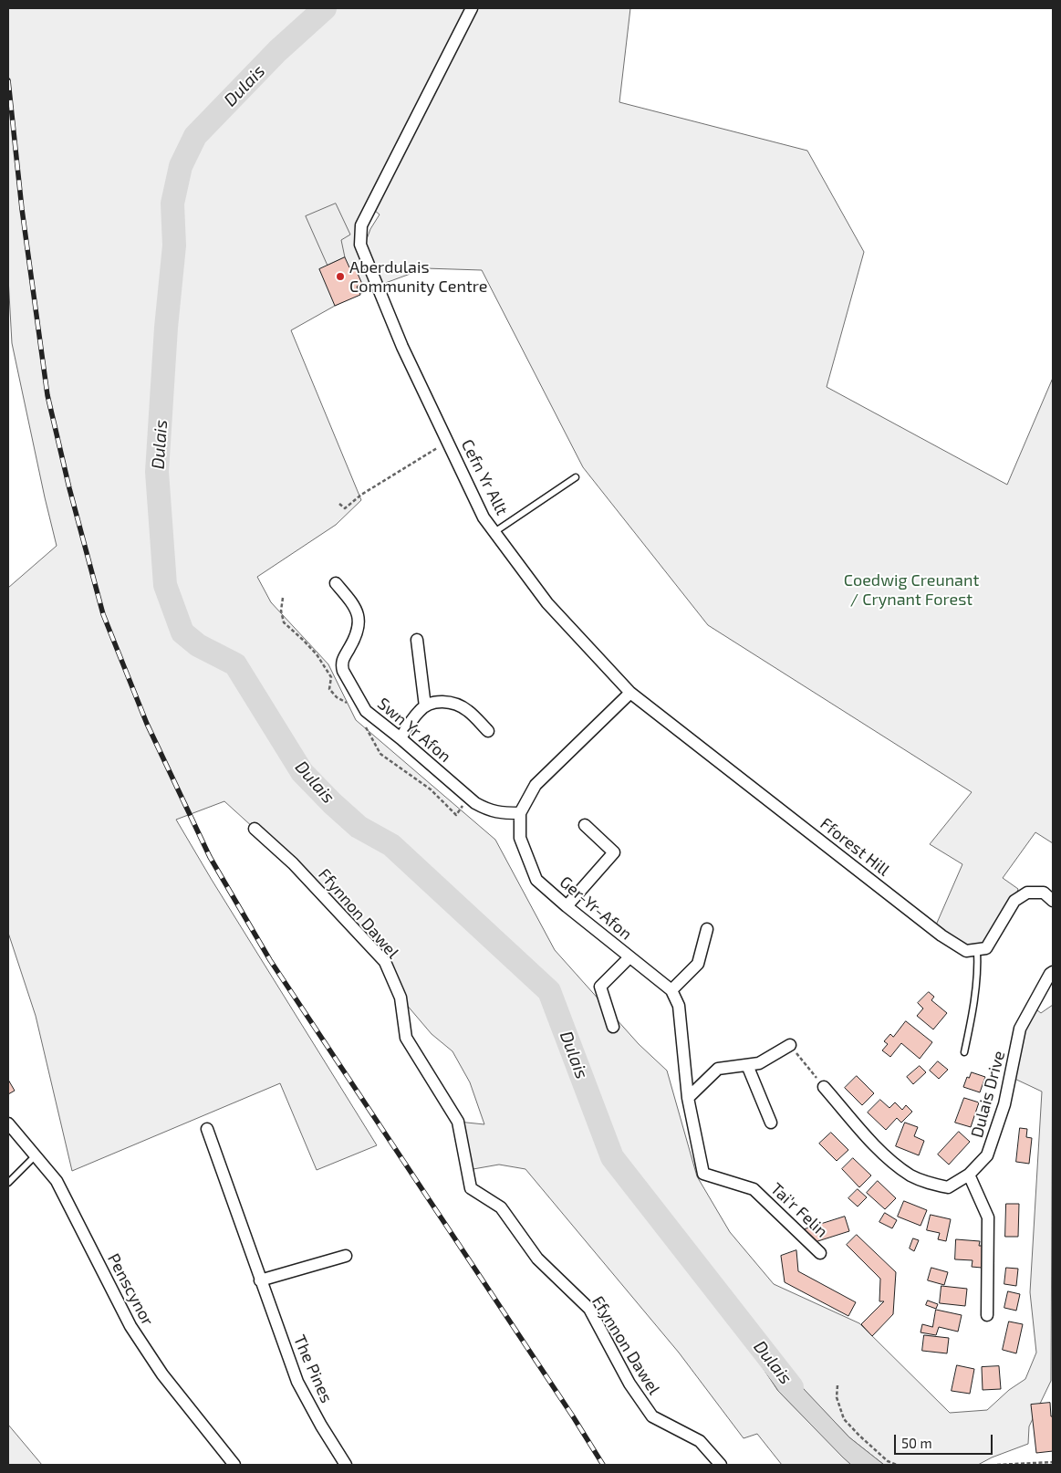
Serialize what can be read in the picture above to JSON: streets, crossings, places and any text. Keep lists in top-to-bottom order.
{
  "streets": {
    "street": [
      "Cefn Yr Allt",
      "Swn Yr Afon",
      "Fforest Hill",
      "Ger-Yr-Afon",
      "Ffynnon Dawel",
      "Dulais Drive",
      "Tai'r Felin",
      "Penscynor",
      "The Pines"
    ]
  },
  "crossings": [
    ["Cefn Yr Allt", "Fforest Hill"],
    ["Cefn Yr Allt", "Ger-Yr-Afon"],
    ["Swn Yr Afon", "Ger-Yr-Afon"],
    ["Fforest Hill", "Ger-Yr-Afon"]
  ],
  "water": ["Dulais"],
  "parks": ["Coedwig Creunant / Crynant Forest"],
  "places": ["Aberdulais Community Centre"],
  "scale_bar": "50 m"
}
